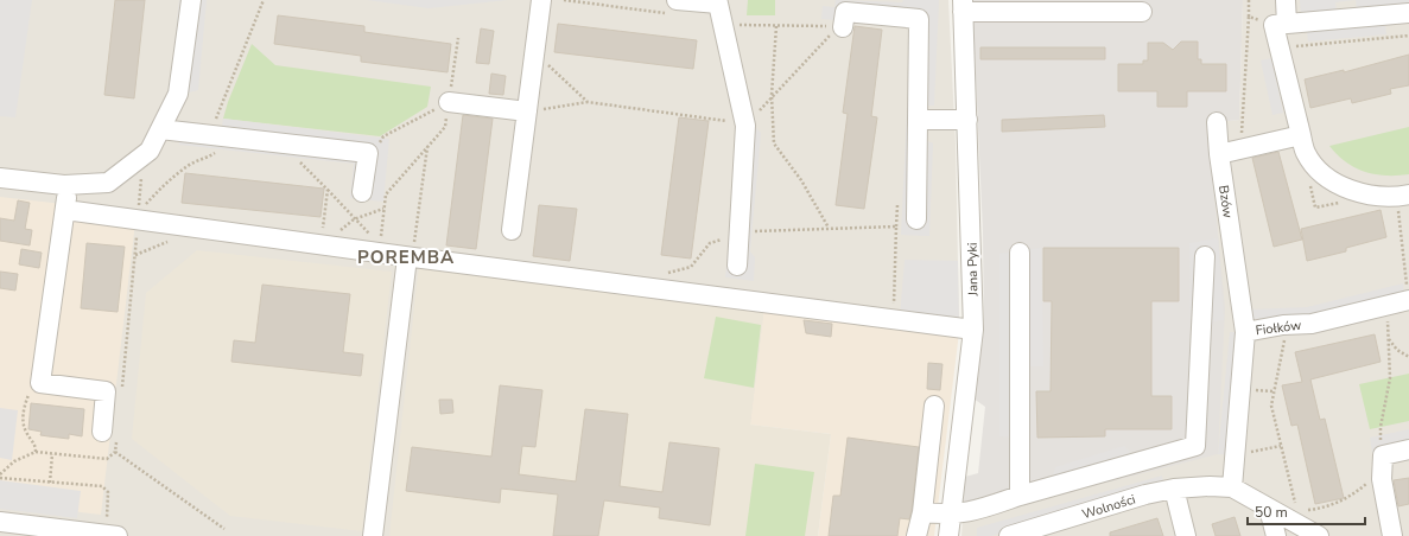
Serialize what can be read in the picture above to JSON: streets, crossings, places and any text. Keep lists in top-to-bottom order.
{
  "streets": {
    "street": [
      "Bzów",
      "Jana Pyki",
      "Fiołków",
      "Wolności"
    ]
  },
  "crossings": [
    ["Bzów", "Fiołków"],
    ["Fiołków", "Wolności"]
  ],
  "districts": ["POREMBA"],
  "scale_bar": "50 m"
}
